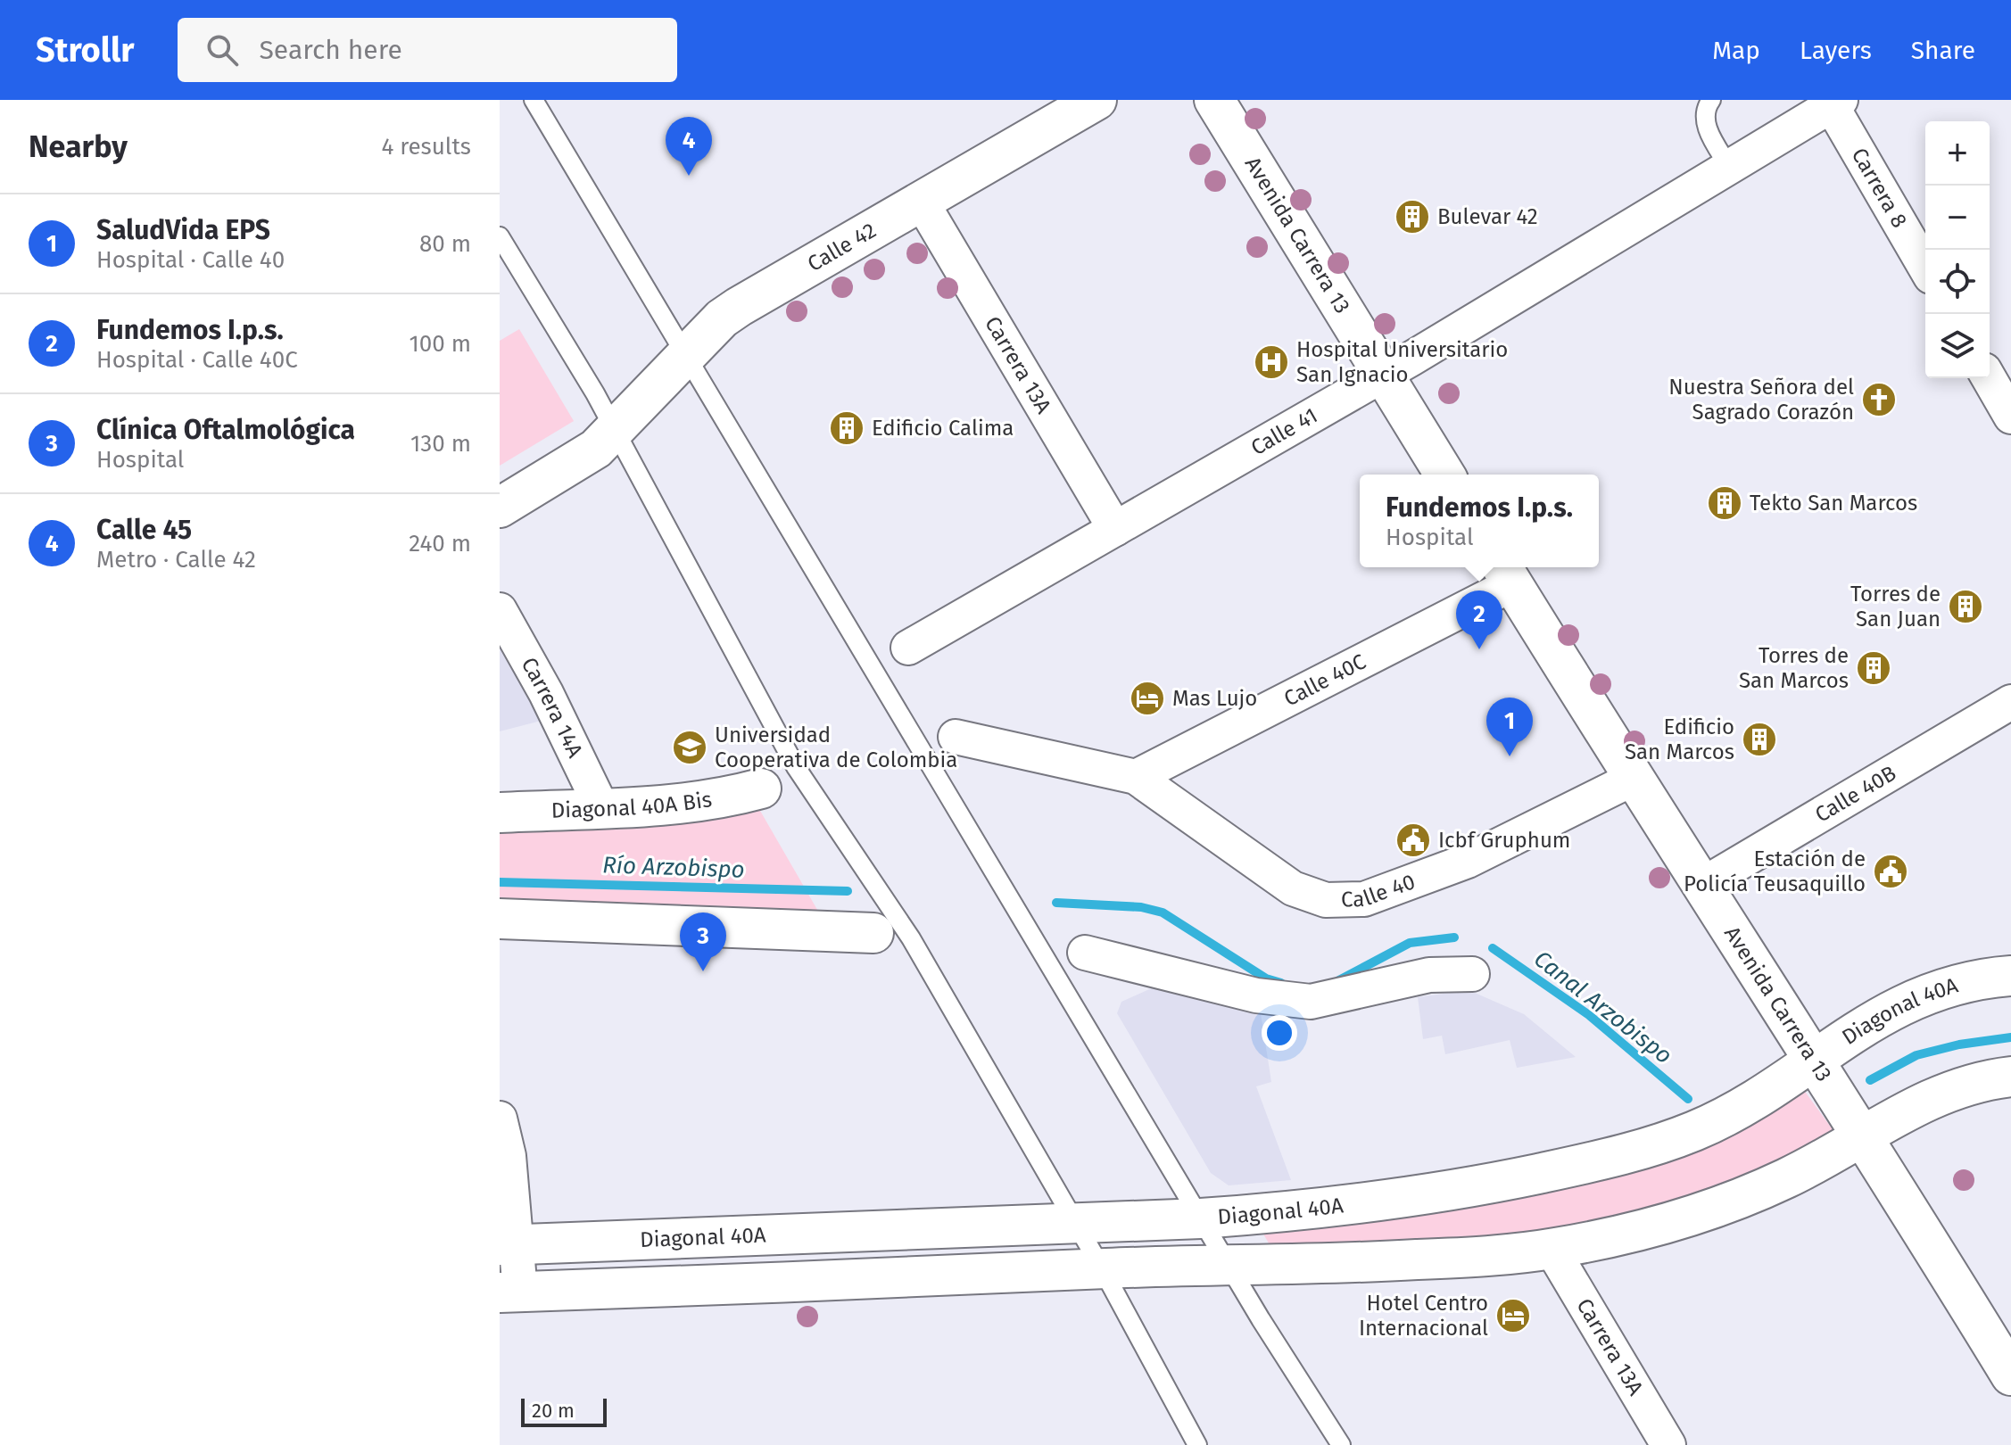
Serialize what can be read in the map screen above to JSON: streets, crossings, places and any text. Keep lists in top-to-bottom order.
{
  "streets": {
    "street": [
      "Carrera 8",
      "Avenida Carrera 13",
      "Calle 42",
      "Carrera 13A",
      "Calle 41",
      "Calle 40C",
      "Carrera 14A",
      "Calle 40B",
      "Diagonal 40A Bis",
      "Calle 40",
      "Diagonal 40A"
    ]
  },
  "crossings": [
    ["Carrera 8", "Calle 41"],
    ["Avenida Carrera 13", "Calle 41"],
    ["Avenida Carrera 13", "Calle 40C"],
    ["Avenida Carrera 13", "Calle 40B"],
    ["Avenida Carrera 13", "Calle 40"],
    ["Avenida Carrera 13", "Diagonal 40A"],
    ["Calle 42", "Carrera 13A"],
    ["Carrera 13A", "Calle 41"],
    ["Calle 40C", "Calle 40"],
    ["Carrera 14A", "Diagonal 40A Bis"]
  ],
  "water": ["Río Arzobispo", "Canal Arzobispo"],
  "places": {
    "building": [
      "Bulevar 42",
      "Edificio Calima",
      "Tekto San Marcos",
      "Torres de San Juan",
      "Torres de San Marcos",
      "Edificio San Marcos"
    ],
    "hospital": ["Hospital Universitario San Ignacio"],
    "church": ["Nuestra Señora del Sagrado Corazón"],
    "hotel": ["Mas Lujo", "Hotel Centro Internacional"],
    "school or university": ["Universidad Cooperativa de Colombia"],
    "public building": ["Icbf Gruphum", "Estación de Policía Teusaquillo"]
  },
  "scale_bar": "20 m",
  "page": {
    "header": "Strollr",
    "search": "Search here",
    "nav": ["Map", "Layers", "Share"],
    "heading": ["Nearby", "4 results"],
    "pins": [
      "4",
      "2",
      "1",
      "3"
    ],
    "map_buttons": ["+", "−"],
    "list": [
      {
        "mark": "1",
        "name": "SaludVida EPS",
        "note": "Hospital · Calle 40",
        "value": "80 m"
      },
      {
        "mark": "2",
        "name": "Fundemos I.p.s.",
        "note": "Hospital · Calle 40C",
        "value": "100 m"
      },
      {
        "mark": "3",
        "name": "Clínica Oftalmológica",
        "note": "Hospital",
        "value": "130 m"
      },
      {
        "mark": "4",
        "name": "Calle 45",
        "note": "Metro · Calle 42",
        "value": "240 m"
      }
    ],
    "popup": ["Fundemos I.p.s.", "Hospital"],
    "scale": "20 m"
  }
}
